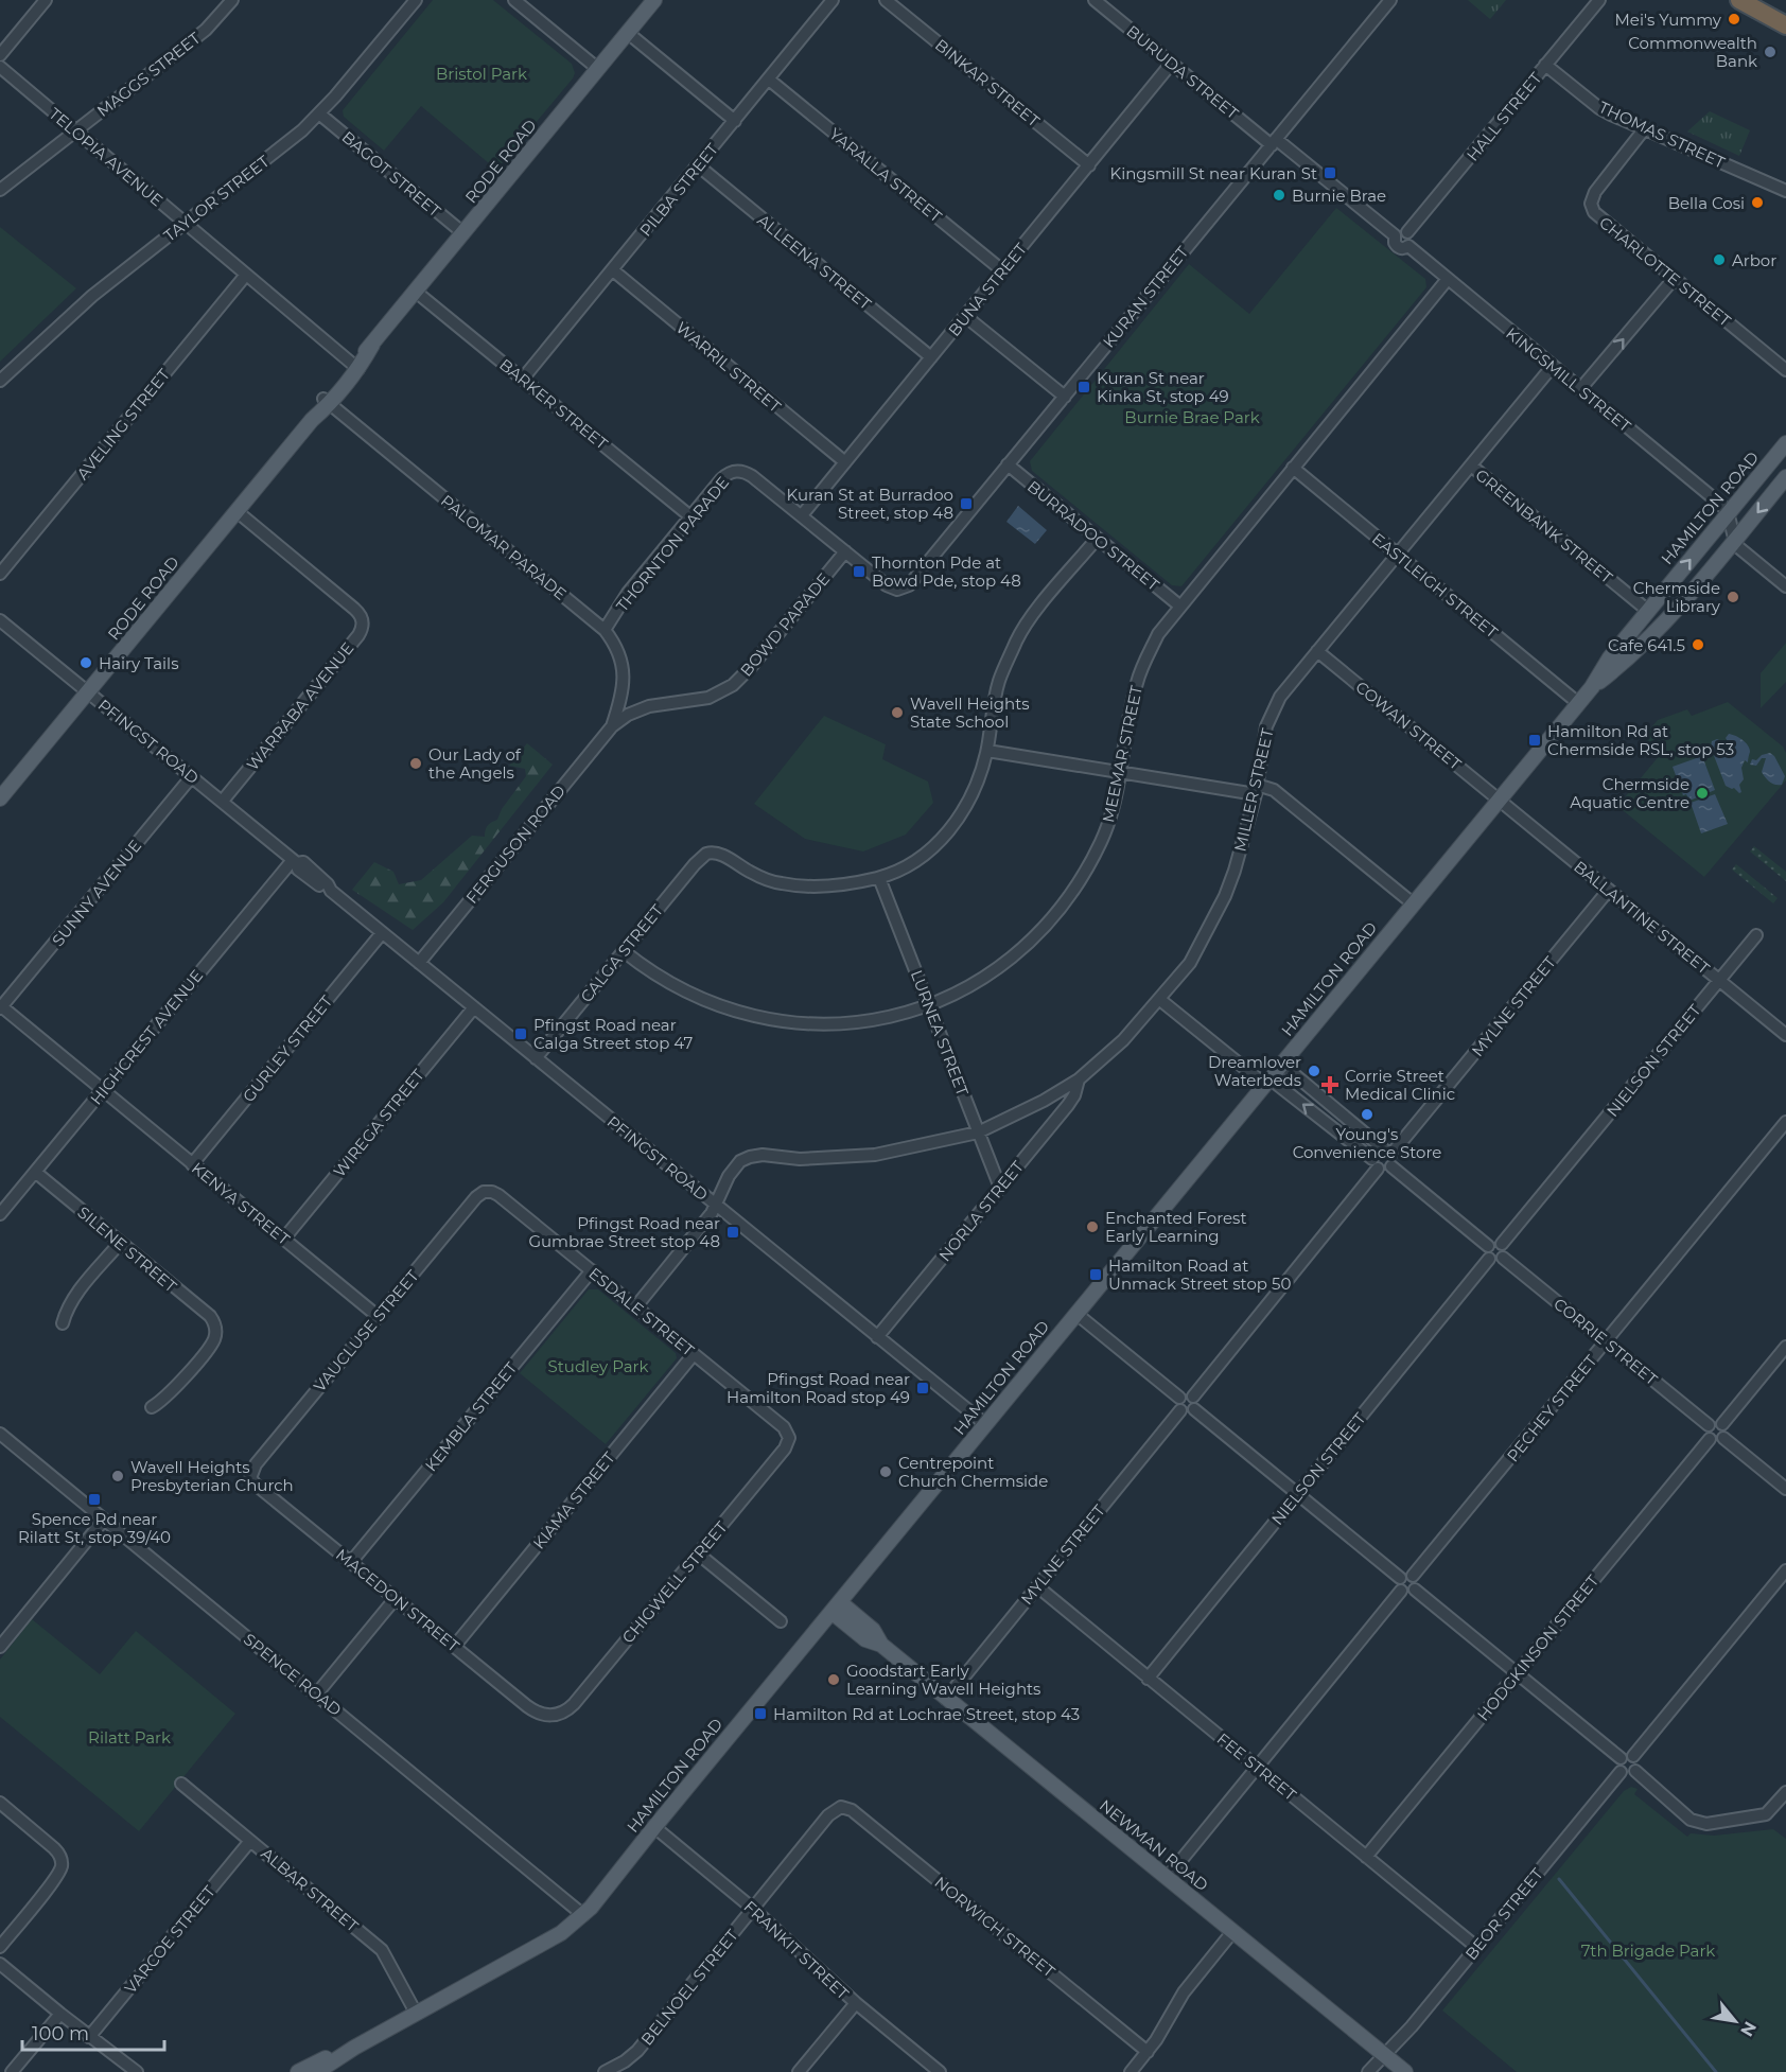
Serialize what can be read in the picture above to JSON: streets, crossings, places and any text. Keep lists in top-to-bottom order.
{
  "streets": {
    "main road": ["RODE ROAD", "HAMILTON ROAD", "NEWMAN ROAD"],
    "street": [
      "BURUDA STREET",
      "MAGGS STREET",
      "BINKAR STREET",
      "HALL STREET",
      "THOMAS STREET",
      "TELOPIA AVENUE",
      "BAGOT STREET",
      "YARALLA STREET",
      "PILBA STREET",
      "TAYLOR STREET",
      "ALLEENA STREET",
      "CHARLOTTE STREET",
      "BUNA STREET",
      "KURAN STREET",
      "WARRIL STREET",
      "KINGSMILL STREET",
      "BARKER STREET",
      "AVELING STREET",
      "GREENBANK STREET",
      "BURRADOO STREET",
      "THORNTON PARADE",
      "PALOMAR PARADE",
      "EASTLEIGH STREET",
      "BOWD PARADE",
      "WARRABA AVENUE",
      "COWAN STREET",
      "PFINGST ROAD",
      "MEEMAR STREET",
      "MILLER STREET",
      "FERGUSON ROAD",
      "SUNNY AVENUE",
      "BALLANTINE STREET",
      "CALGA STREET",
      "MYLNE STREET",
      "LURNEA STREET",
      "HIGHCREST AVENUE",
      "GURLEY STREET",
      "NIELSON STREET",
      "WIREGA STREET",
      "KENYA STREET",
      "NORLA STREET",
      "SILENE STREET",
      "ESDALE STREET",
      "VAUCLUSE STREET",
      "CORRIE STREET",
      "PECHEY STREET",
      "KEMBLA STREET",
      "KIAMA STREET",
      "CHIGWELL STREET",
      "MACEDON STREET",
      "HODGKINSON STREET",
      "SPENCE ROAD",
      "FEE STREET",
      "ALBAR STREET",
      "BEOR STREET",
      "NORWICH STREET",
      "VARCOE STREET",
      "FRANKIT STREET",
      "BELNOEL STREET"
    ]
  },
  "crossings": [
    ["BURUDA STREET", "BUNA STREET"],
    ["BURUDA STREET", "KURAN STREET"],
    ["MAGGS STREET", "TELOPIA AVENUE"],
    ["BINKAR STREET", "BUNA STREET"],
    ["HALL STREET", "THOMAS STREET"],
    ["HALL STREET", "KINGSMILL STREET"],
    ["THOMAS STREET", "CHARLOTTE STREET"],
    ["TELOPIA AVENUE", "RODE ROAD"],
    ["TELOPIA AVENUE", "TAYLOR STREET"],
    ["TELOPIA AVENUE", "AVELING STREET"],
    ["RODE ROAD", "BAGOT STREET"],
    ["RODE ROAD", "BARKER STREET"],
    ["RODE ROAD", "PALOMAR PARADE"],
    ["RODE ROAD", "WARRABA AVENUE"],
    ["RODE ROAD", "PFINGST ROAD"],
    ["BAGOT STREET", "TAYLOR STREET"],
    ["YARALLA STREET", "PILBA STREET"],
    ["YARALLA STREET", "BUNA STREET"],
    ["PILBA STREET", "ALLEENA STREET"],
    ["PILBA STREET", "WARRIL STREET"],
    ["PILBA STREET", "BARKER STREET"],
    ["ALLEENA STREET", "BUNA STREET"],
    ["BUNA STREET", "WARRIL STREET"],
    ["BUNA STREET", "THORNTON PARADE"],
    ["KURAN STREET", "BURRADOO STREET"],
    ["KURAN STREET", "THORNTON PARADE"],
    ["KINGSMILL STREET", "HAMILTON ROAD"],
    ["KINGSMILL STREET", "MEEMAR STREET"],
    ["KINGSMILL STREET", "MILLER STREET"],
    ["BARKER STREET", "THORNTON PARADE"],
    ["HAMILTON ROAD", "GREENBANK STREET"],
    ["HAMILTON ROAD", "EASTLEIGH STREET"],
    ["HAMILTON ROAD", "COWAN STREET"],
    ["HAMILTON ROAD", "PFINGST ROAD"],
    ["HAMILTON ROAD", "BALLANTINE STREET"],
    ["HAMILTON ROAD", "SPENCE ROAD"],
    ["HAMILTON ROAD", "NEWMAN ROAD"],
    ["HAMILTON ROAD", "ALBAR STREET"],
    ["HAMILTON ROAD", "FRANKIT STREET"],
    ["GREENBANK STREET", "MILLER STREET"],
    ["BURRADOO STREET", "MEEMAR STREET"],
    ["THORNTON PARADE", "PALOMAR PARADE"],
    ["THORNTON PARADE", "BOWD PARADE"],
    ["PALOMAR PARADE", "BOWD PARADE"],
    ["PALOMAR PARADE", "FERGUSON ROAD"],
    ["EASTLEIGH STREET", "MEEMAR STREET"],
    ["EASTLEIGH STREET", "MILLER STREET"],
    ["BOWD PARADE", "FERGUSON ROAD"],
    ["WARRABA AVENUE", "PFINGST ROAD"],
    ["COWAN STREET", "MILLER STREET"],
    ["COWAN STREET", "BALLANTINE STREET"],
    ["PFINGST ROAD", "MILLER STREET"],
    ["PFINGST ROAD", "FERGUSON ROAD"],
    ["PFINGST ROAD", "SUNNY AVENUE"],
    ["PFINGST ROAD", "CALGA STREET"],
    ["PFINGST ROAD", "HIGHCREST AVENUE"],
    ["PFINGST ROAD", "GURLEY STREET"],
    ["PFINGST ROAD", "WIREGA STREET"],
    ["PFINGST ROAD", "NORLA STREET"],
    ["MEEMAR STREET", "CALGA STREET"],
    ["MEEMAR STREET", "LURNEA STREET"],
    ["MILLER STREET", "LURNEA STREET"],
    ["MILLER STREET", "NORLA STREET"],
    ["MILLER STREET", "ESDALE STREET"],
    ["SUNNY AVENUE", "KENYA STREET"],
    ["BALLANTINE STREET", "MYLNE STREET"],
    ["BALLANTINE STREET", "NIELSON STREET"],
    ["CALGA STREET", "LURNEA STREET"],
    ["MYLNE STREET", "FEE STREET"],
    ["MYLNE STREET", "NEWMAN ROAD"],
    ["LURNEA STREET", "NORLA STREET"],
    ["HIGHCREST AVENUE", "KENYA STREET"],
    ["HIGHCREST AVENUE", "SILENE STREET"],
    ["GURLEY STREET", "KENYA STREET"],
    ["NIELSON STREET", "CORRIE STREET"],
    ["NIELSON STREET", "FEE STREET"],
    ["WIREGA STREET", "KENYA STREET"],
    ["KENYA STREET", "VAUCLUSE STREET"],
    ["ESDALE STREET", "VAUCLUSE STREET"],
    ["ESDALE STREET", "KEMBLA STREET"],
    ["ESDALE STREET", "KIAMA STREET"],
    ["ESDALE STREET", "CHIGWELL STREET"],
    ["VAUCLUSE STREET", "MACEDON STREET"],
    ["CORRIE STREET", "PECHEY STREET"],
    ["CORRIE STREET", "HODGKINSON STREET"],
    ["KEMBLA STREET", "MACEDON STREET"],
    ["KIAMA STREET", "MACEDON STREET"],
    ["CHIGWELL STREET", "MACEDON STREET"],
    ["HODGKINSON STREET", "FEE STREET"],
    ["FEE STREET", "BEOR STREET"],
    ["NEWMAN ROAD", "BEOR STREET"],
    ["ALBAR STREET", "VARCOE STREET"],
    ["NORWICH STREET", "BELNOEL STREET"],
    ["FRANKIT STREET", "BELNOEL STREET"]
  ],
  "parks": [
    "Bristol Park",
    "Burnie Brae Park",
    "Studley Park",
    "Rilatt Park",
    "7th Brigade Park"
  ],
  "places": {
    "other": [
      "Mei's Yummy",
      "Commonwealth Bank",
      "Burnie Brae",
      "Bella Cosi",
      "Arbor",
      "Chermside Library",
      "Cafe 641.5",
      "Hairy Tails",
      "Wavell Heights State School",
      "Our Lady of the Angels",
      "Chermside Aquatic Centre",
      "Dreamlover Waterbeds",
      "Young's Convenience Store",
      "Enchanted Forest Early Learning",
      "Centrepoint Church Chermside",
      "Wavell Heights Presbyterian Church",
      "Goodstart Early Learning Wavell Heights"
    ],
    "transit": [
      "Kingsmill St near Kuran St",
      "Kuran St near Kinka St, stop 49",
      "Kuran St at Burradoo Street, stop 48",
      "Thornton Pde at Bowd Pde, stop 48",
      "Hamilton Rd at Chermside RSL, stop 53",
      "Pfingst Road near Calga Street stop 47",
      "Pfingst Road near Gumbrae Street stop 48",
      "Hamilton Road at Unmack Street stop 50",
      "Pfingst Road near Hamilton Road stop 49",
      "Spence Rd near Rilatt St, stop 39/40",
      "Hamilton Rd at Lochrae Street, stop 43"
    ],
    "health": ["Corrie Street Medical Clinic"]
  },
  "scale_bar": "100 m",
  "north": "bottom right"
}
